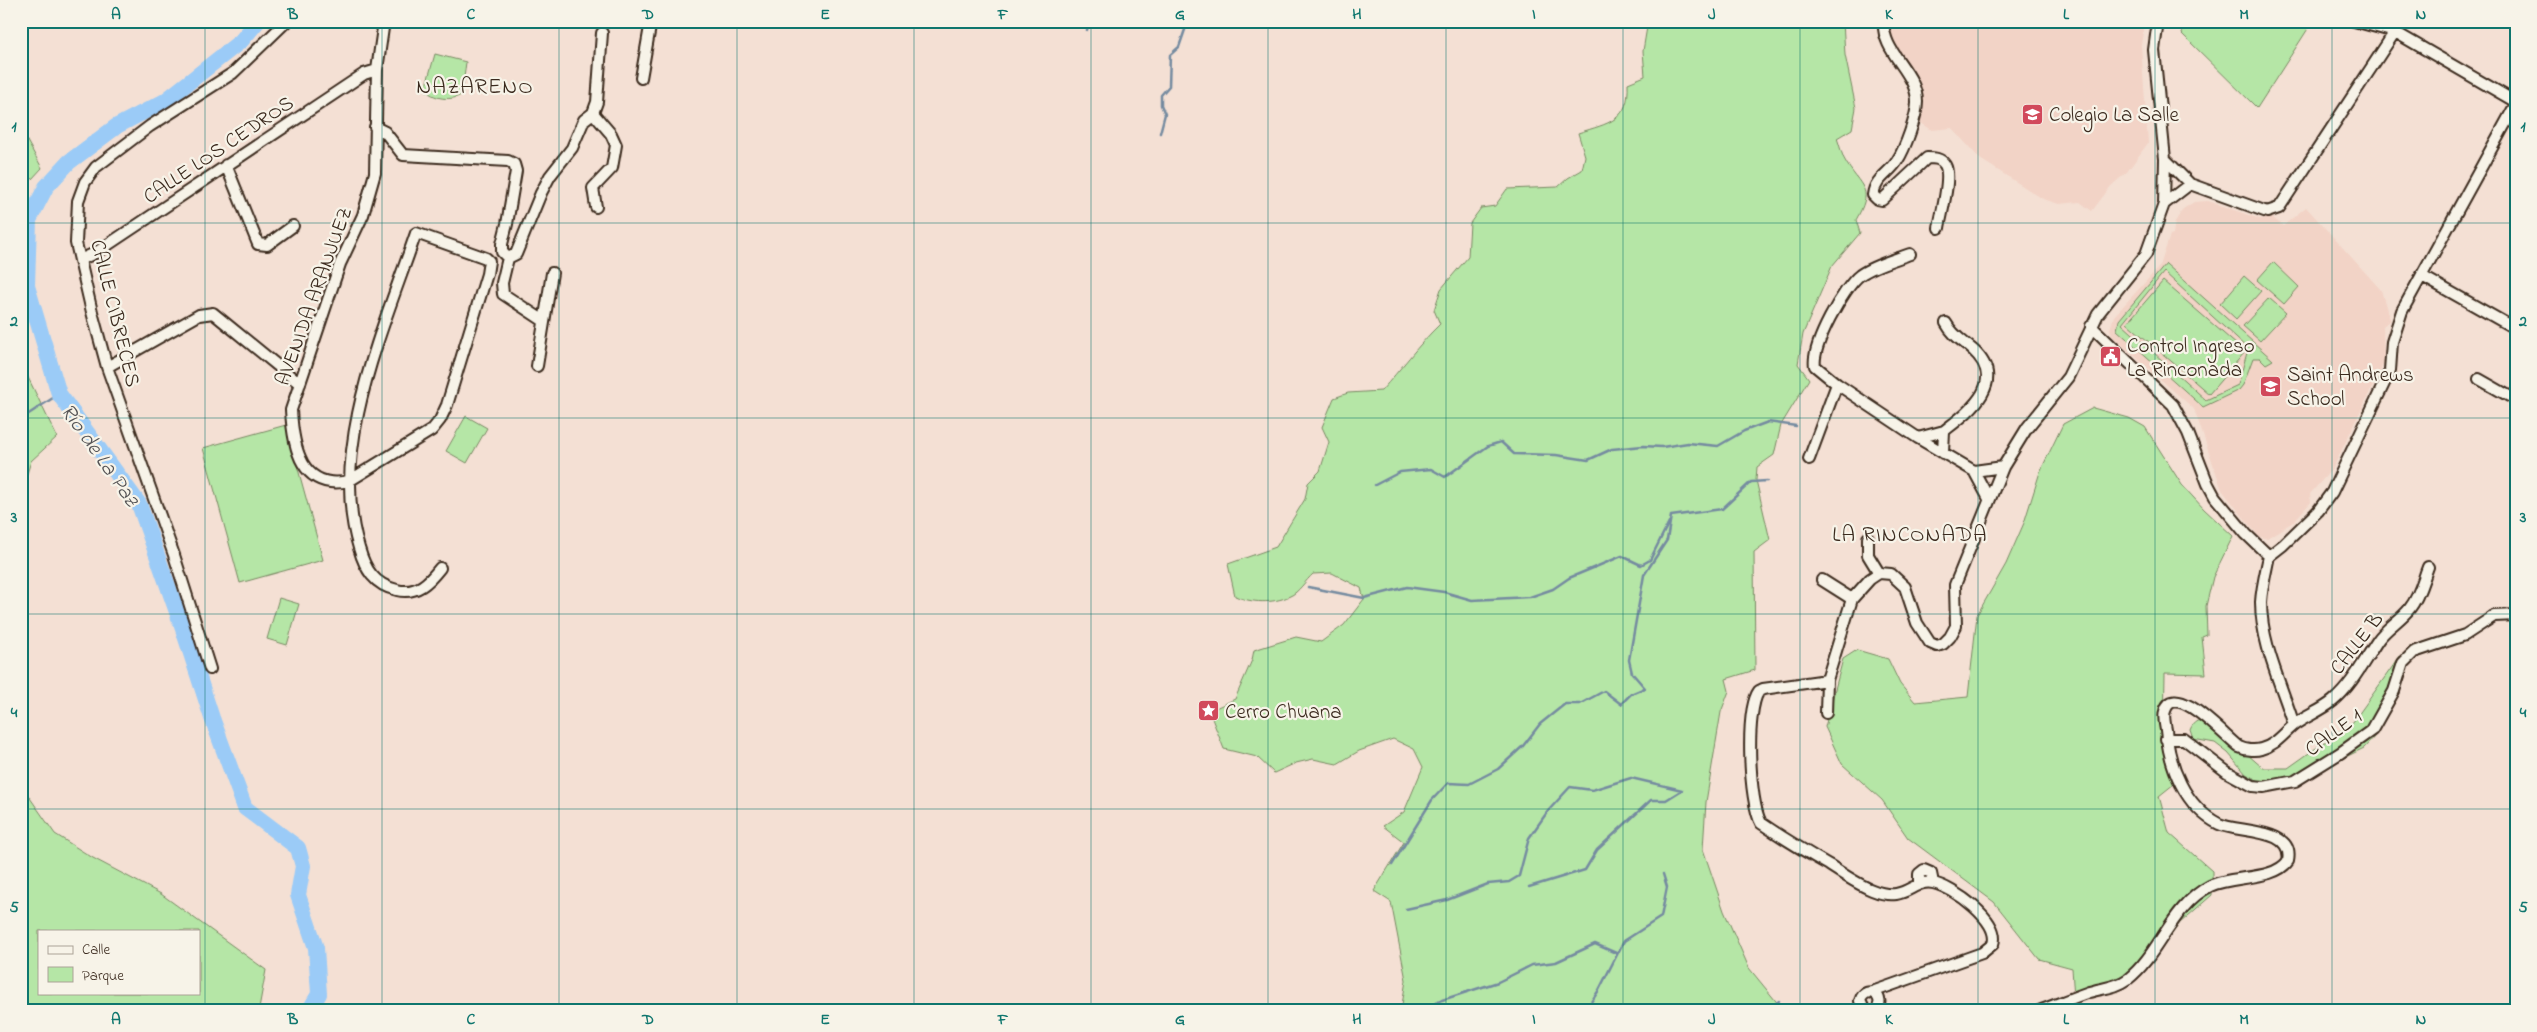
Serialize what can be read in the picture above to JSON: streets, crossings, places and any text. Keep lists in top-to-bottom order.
{
  "streets": {
    "street": [
      "CALLE LOS CEDROS",
      "AVENIDA ARANJUEZ",
      "CALLE CIBRECES",
      "CALLE B",
      "CALLE 1"
    ]
  },
  "crossings": [
    ["CALLE LOS CEDROS", "AVENIDA ARANJUEZ"],
    ["CALLE LOS CEDROS", "CALLE CIBRECES"],
    ["CALLE B", "CALLE 1"]
  ],
  "districts": ["NAZARENO", "LA RINCONADA"],
  "water": ["Río de La Paz"],
  "places": {
    "school or university": ["Colegio La Salle", "Saint Andrews School"],
    "public building": ["Control Ingreso La Rinconada"],
    "place": ["Cerro Chuana"]
  },
  "legend": ["Calle", "Parque"],
  "grid": {
    "columns": [
      "A",
      "B",
      "C",
      "D",
      "E",
      "F",
      "G",
      "H",
      "I",
      "J",
      "K",
      "L",
      "M",
      "N"
    ],
    "rows": [
      "1",
      "2",
      "3",
      "4",
      "5"
    ]
  }
}
